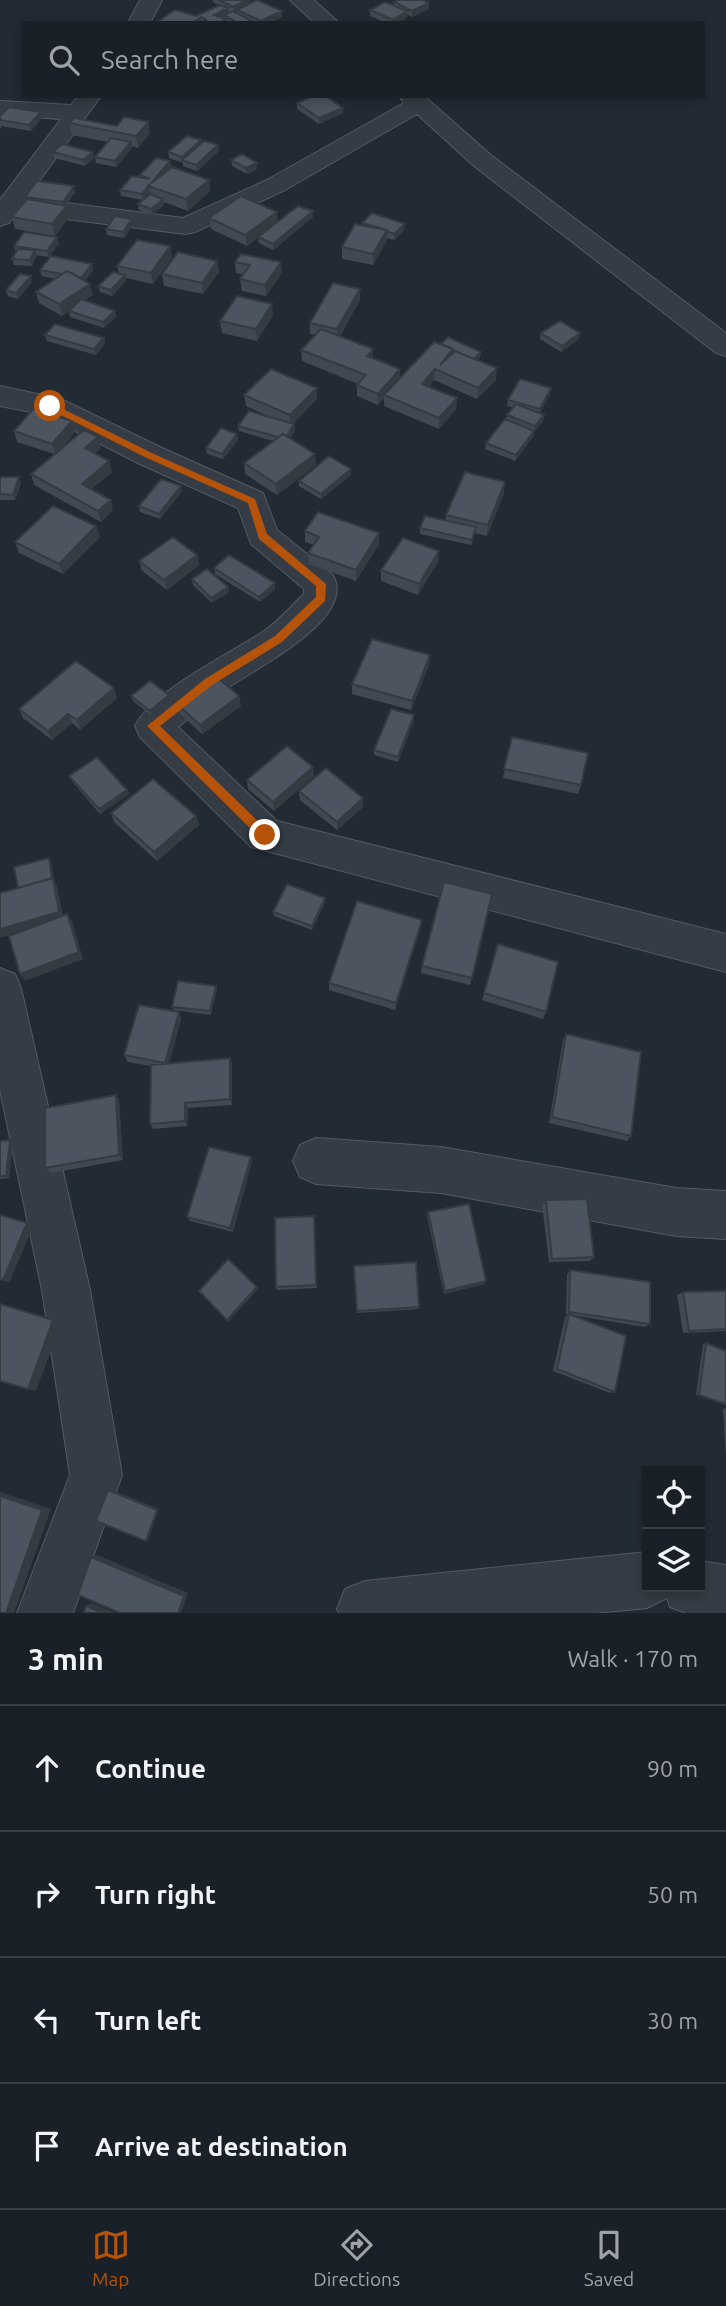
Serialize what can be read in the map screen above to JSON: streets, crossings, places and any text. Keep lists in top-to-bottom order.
{
  "page": {
    "search": "Search here",
    "heading": ["3 min", "Walk · 170 m"],
    "list": [
      ["Continue", "90 m"],
      ["Turn right", "50 m"],
      ["Turn left", "30 m"],
      "Arrive at destination"
    ],
    "nav": ["Map", "Directions", "Saved"]
  }
}
